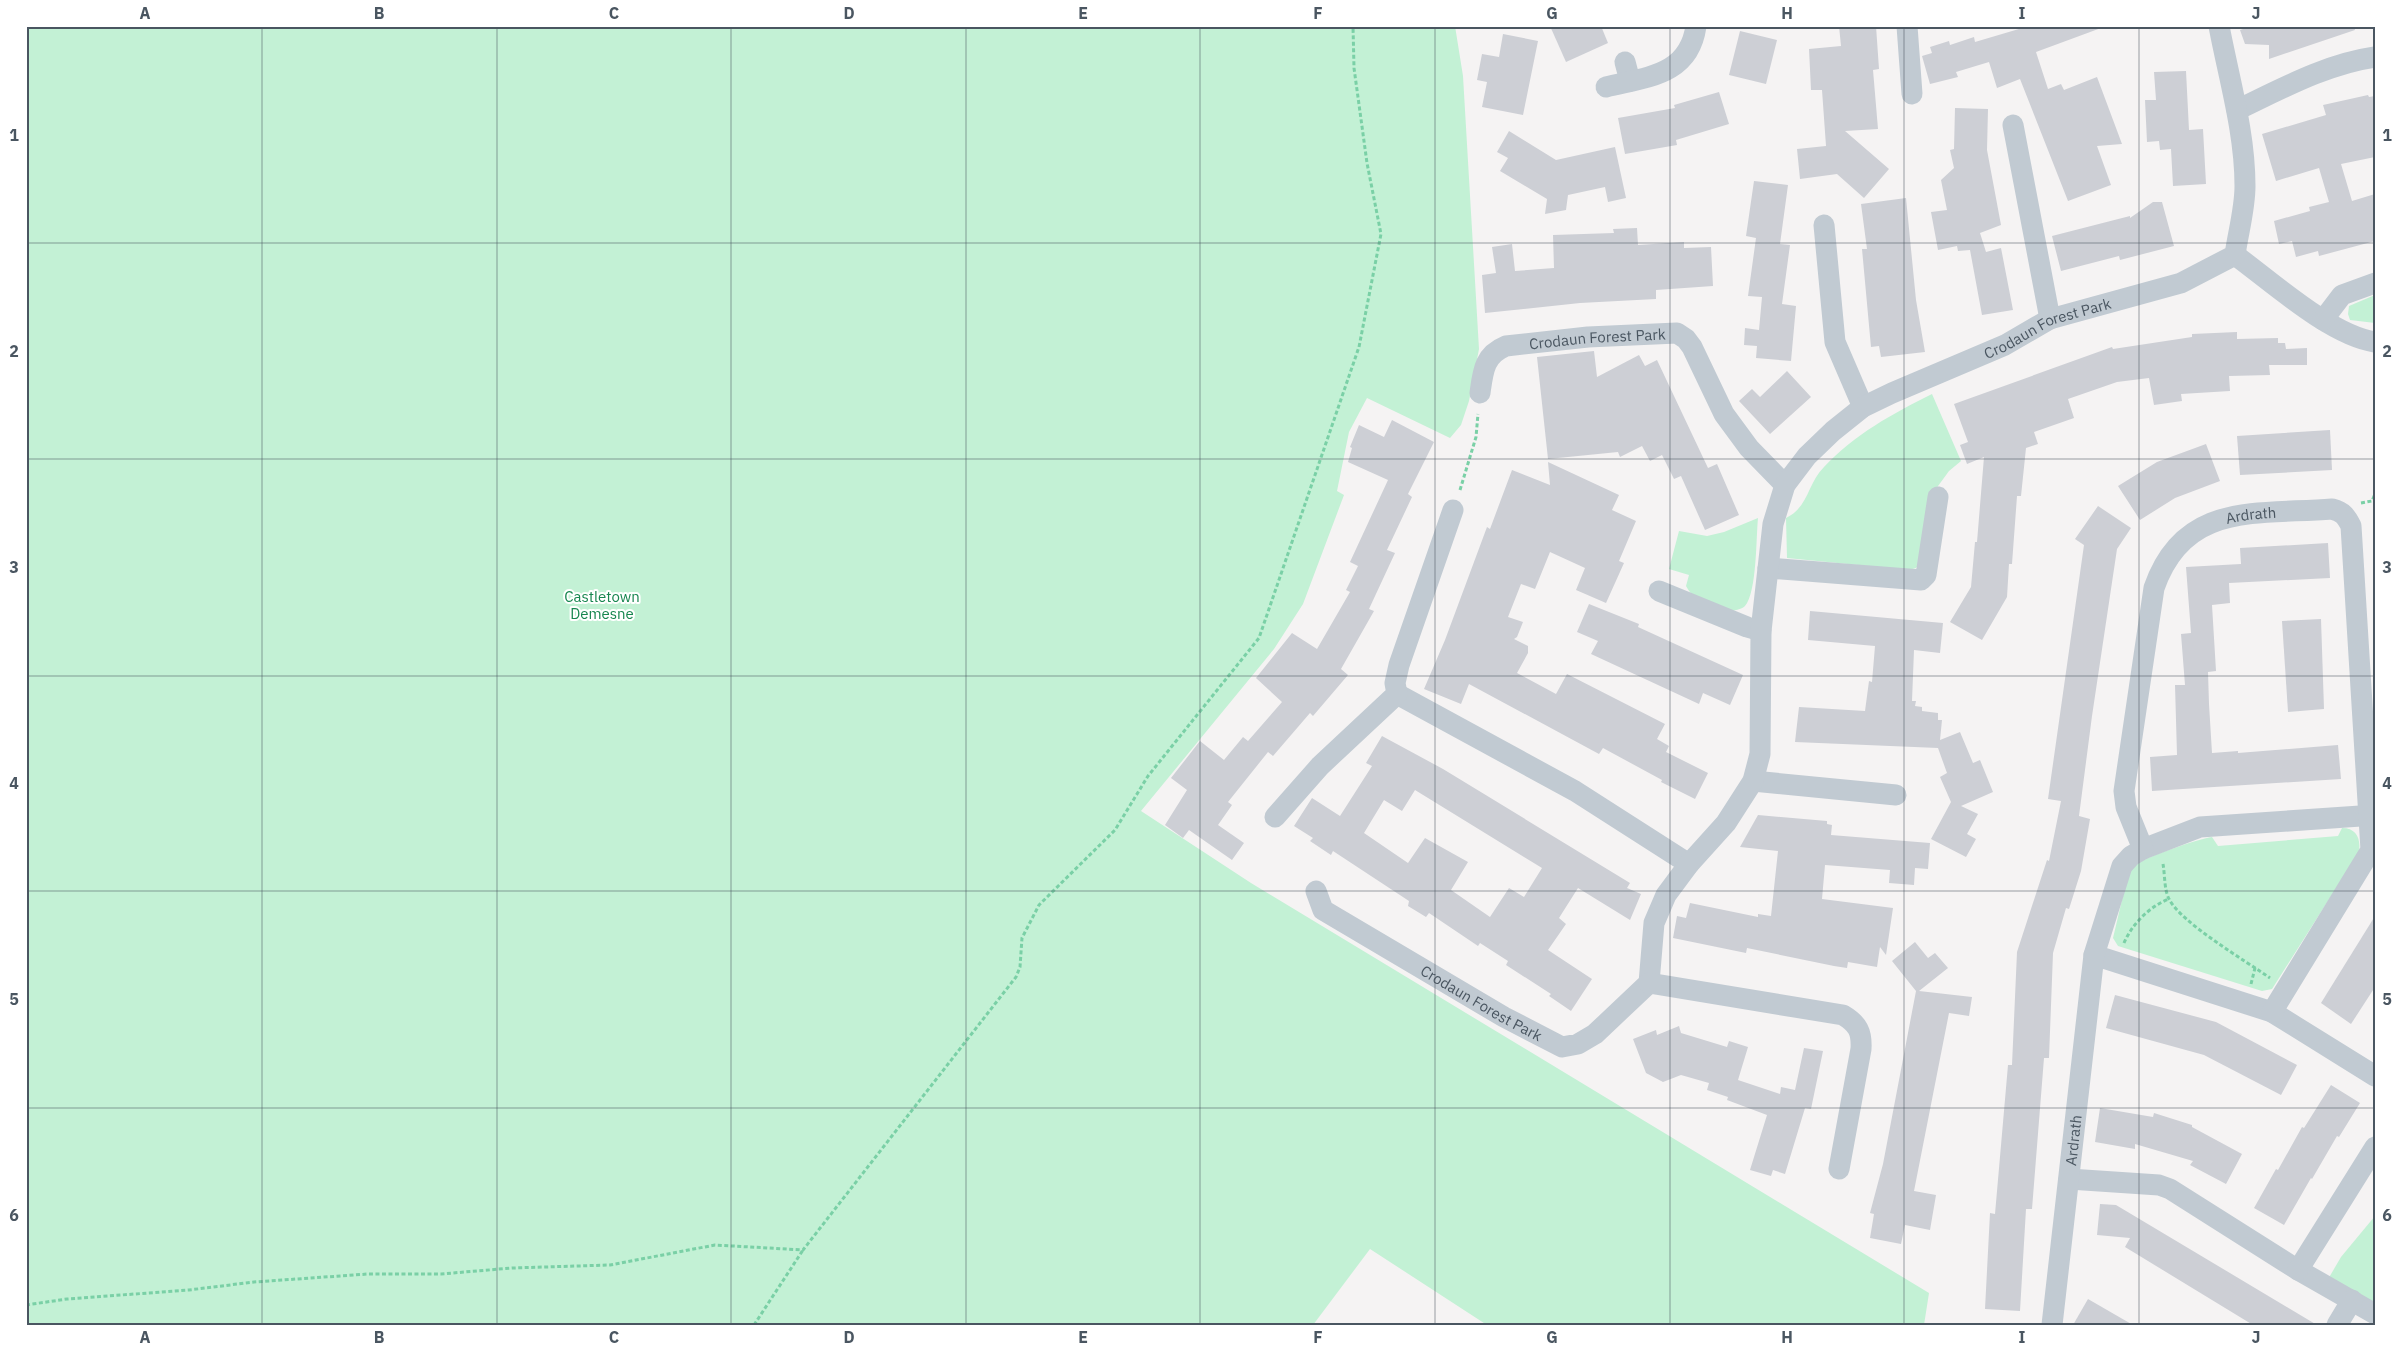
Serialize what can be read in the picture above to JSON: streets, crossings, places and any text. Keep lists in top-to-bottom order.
{
  "streets": {
    "street": ["Crodaun Forest Park", "Ardrath"]
  },
  "parks": ["Castletown Demesne"],
  "grid": {
    "columns": [
      "A",
      "B",
      "C",
      "D",
      "E",
      "F",
      "G",
      "H",
      "I",
      "J"
    ],
    "rows": [
      "1",
      "2",
      "3",
      "4",
      "5",
      "6"
    ]
  }
}
